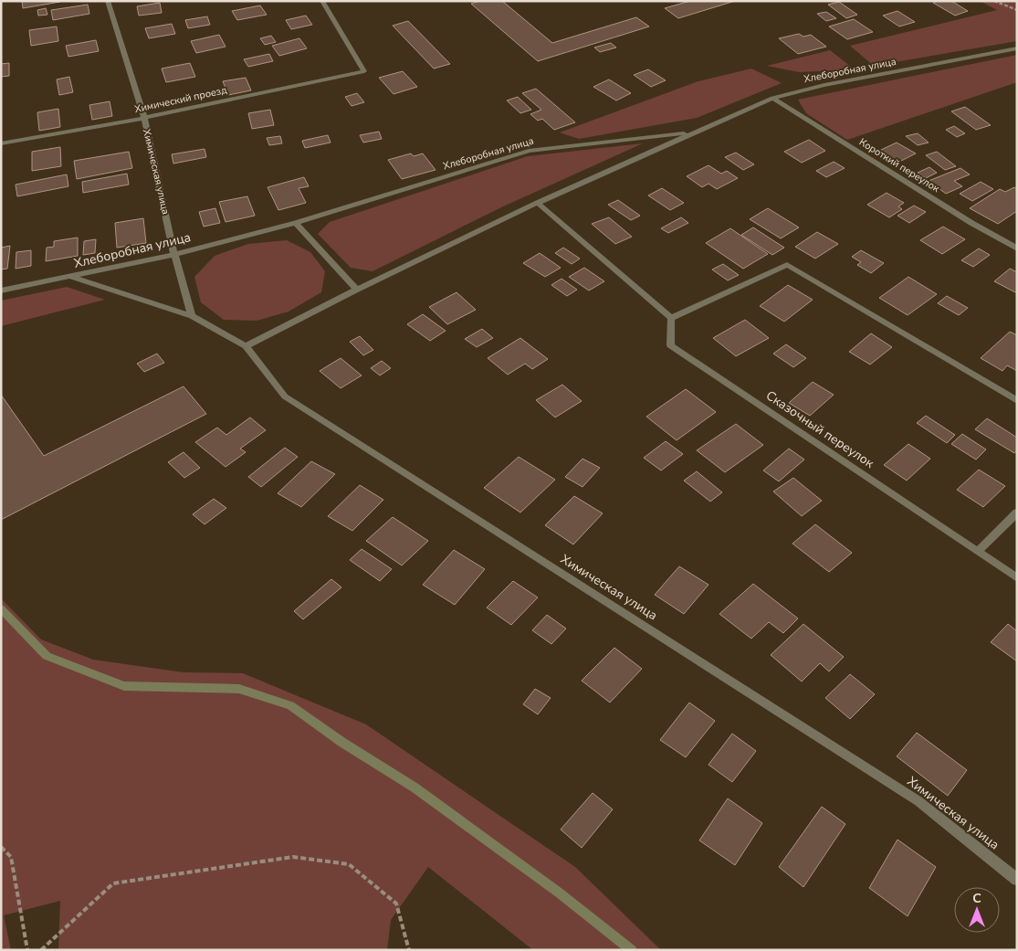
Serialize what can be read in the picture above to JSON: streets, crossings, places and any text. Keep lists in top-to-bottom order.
{
  "streets": {
    "street": [
      "Хлеборобная улица",
      "Химический проезд",
      "Короткий переулок",
      "Химическая улица",
      "Сказочный переулок"
    ]
  },
  "crossings": [
    ["Хлеборобная улица", "Короткий переулок"],
    ["Хлеборобная улица", "Химическая улица"],
    ["Химический проезд", "Химическая улица"]
  ],
  "north": "top"
}
